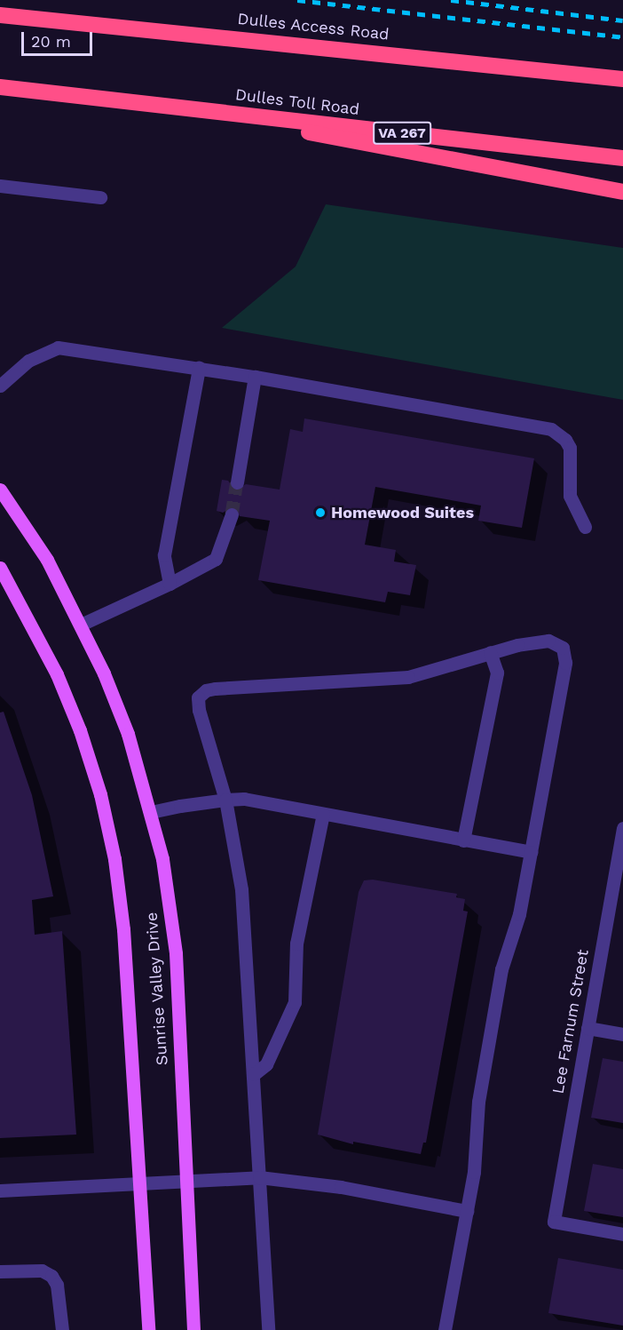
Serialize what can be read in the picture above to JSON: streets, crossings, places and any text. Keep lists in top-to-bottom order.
{
  "streets": {
    "highway": ["Dulles Access Road", "Dulles Toll Road", "VA 267"],
    "main road": ["Sunrise Valley Drive"],
    "street": ["Lee Farnum Street"]
  },
  "places": ["Homewood Suites"],
  "scale_bar": "20 m"
}
